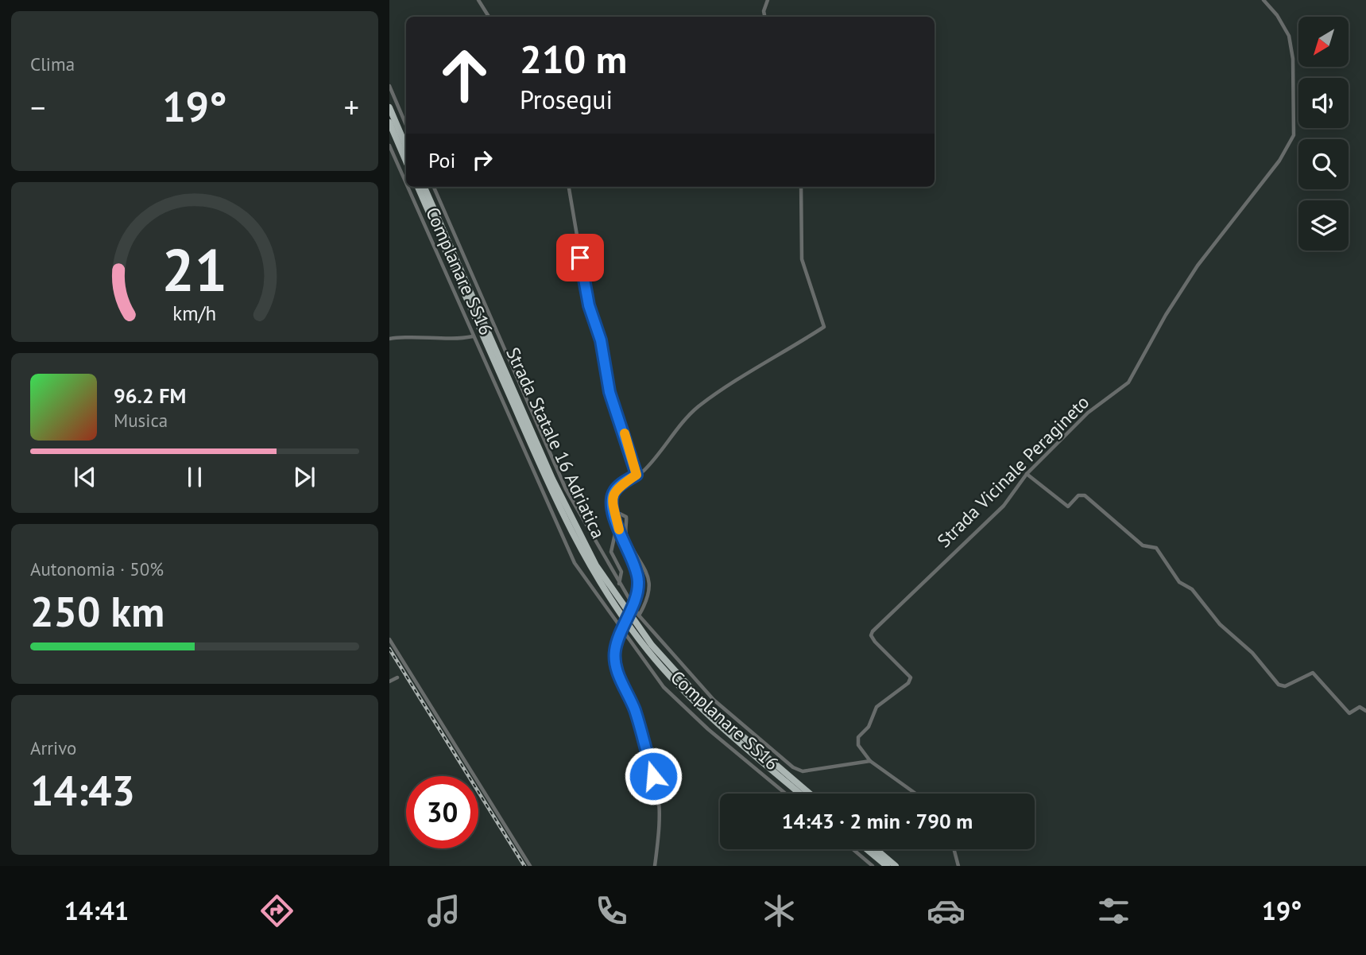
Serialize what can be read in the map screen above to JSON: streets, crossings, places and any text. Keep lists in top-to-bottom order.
{
  "streets": {
    "highway": ["Strada Statale 16 Adriatica"],
    "street": ["Complanare SS16", "Strada Vicinale Peragineto"]
  },
  "north": "bottom left",
  "page": {
    "tile": [
      "Clima",
      ["Autonomia · 50%", "250 km"],
      ["Arrivo", "14:43"]
    ],
    "turn": ["210 m", "Prosegui"],
    "heat": ["−", "19°", "+"],
    "then": "Poi",
    "song": ["96.2 FM", "Musica"],
    "limit": "30",
    "trip": "14:43 · 2 min · 790 m",
    "tabs": ["14:41", "19°"],
    "gauge": ["21", "km/h"]
  }
}
